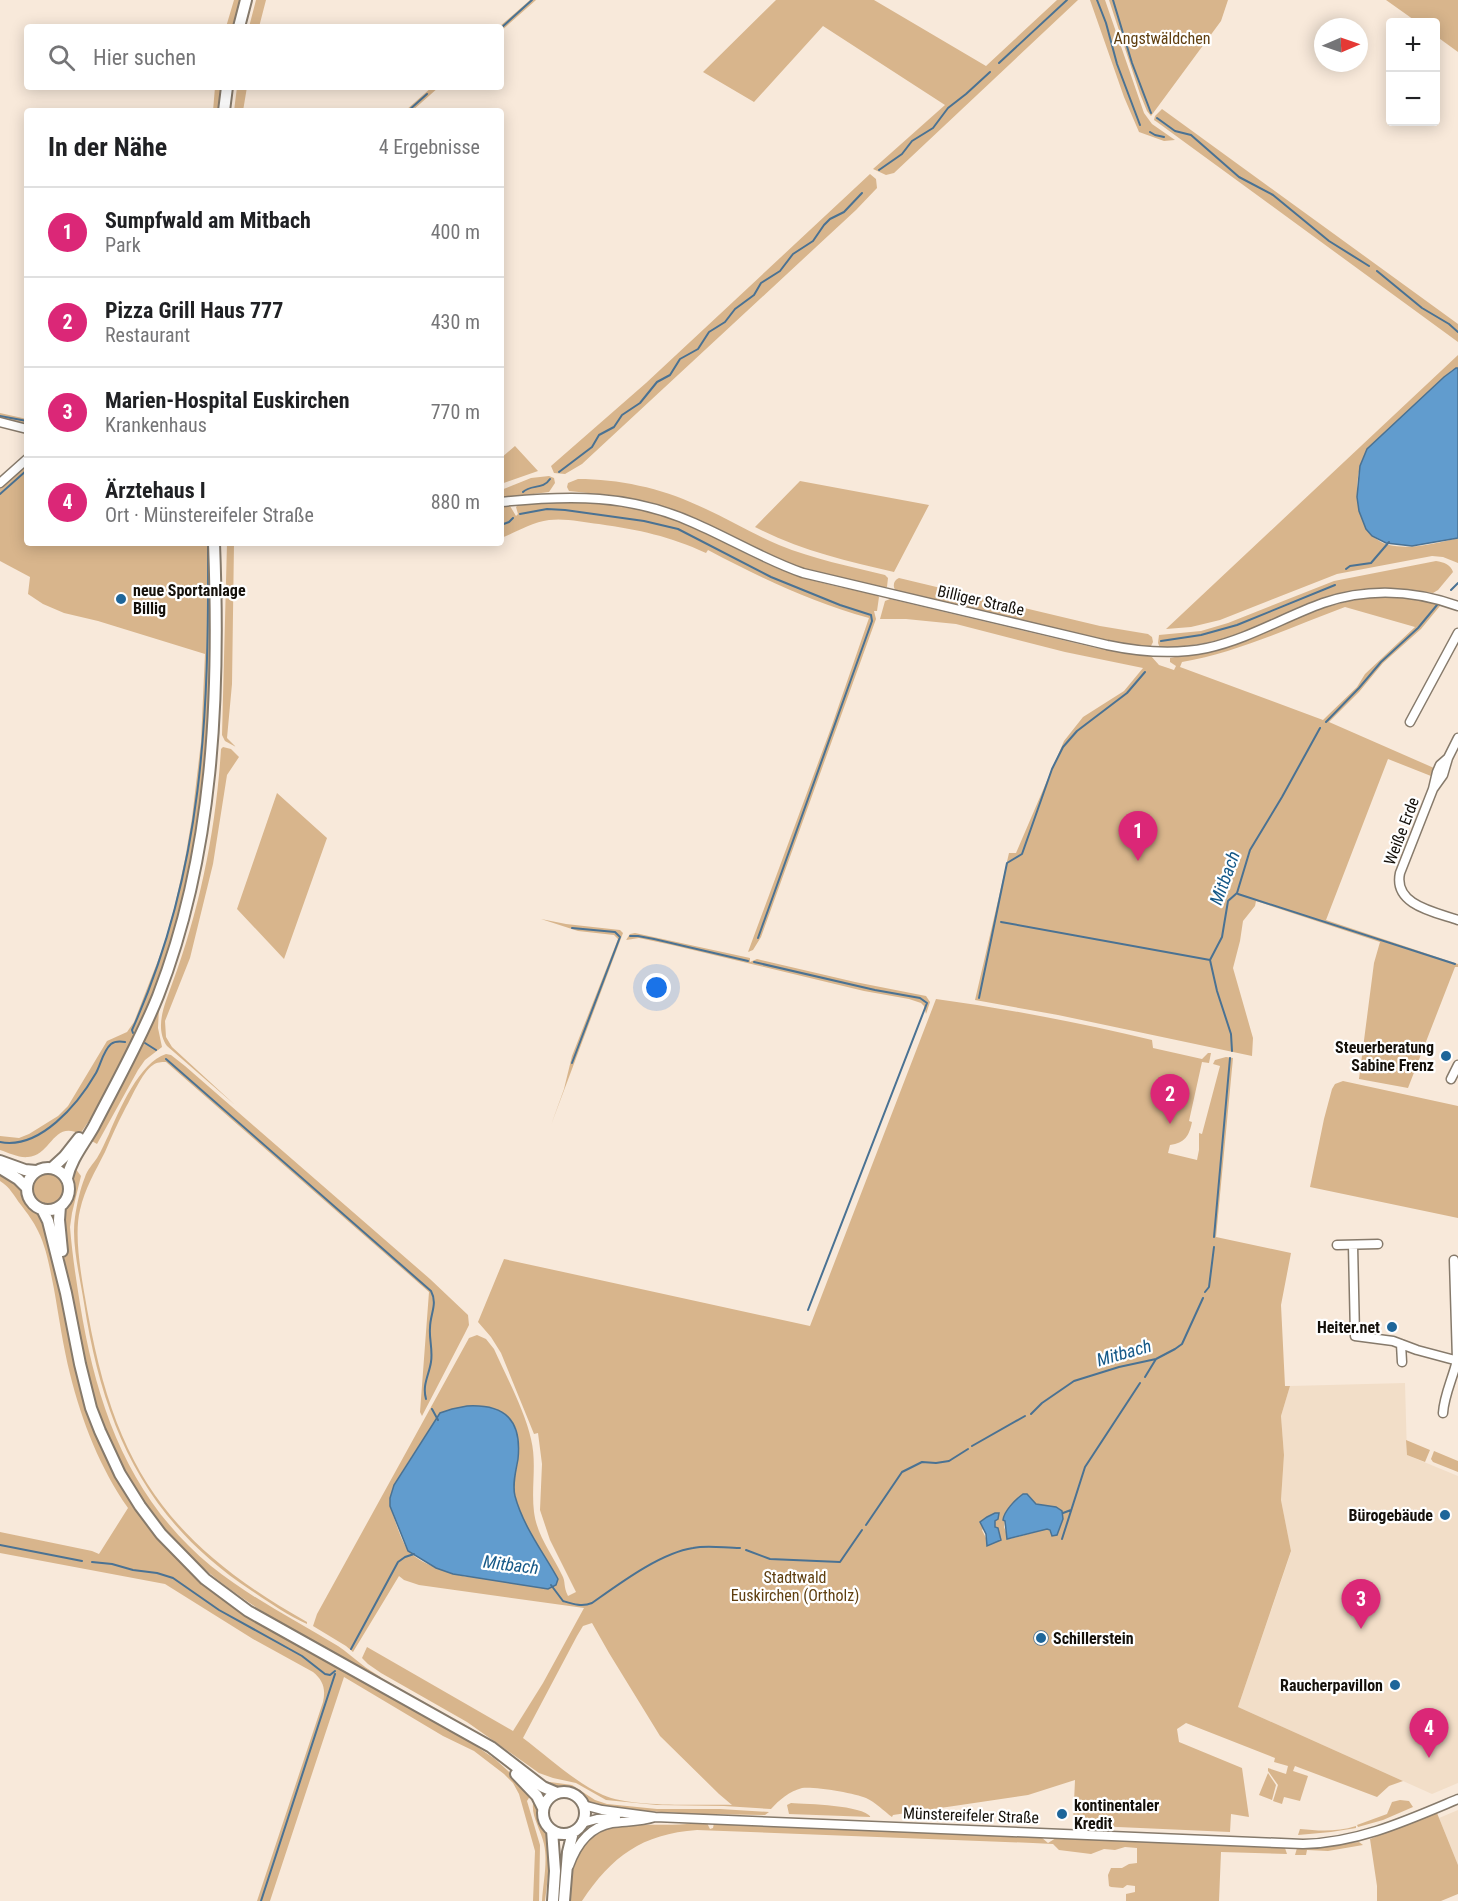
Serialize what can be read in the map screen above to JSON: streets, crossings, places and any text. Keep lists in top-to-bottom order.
{
  "streets": {
    "street": ["Billiger Straße", "Weiße Erde", "Münstereifeler Straße"]
  },
  "water": ["Mitbach"],
  "parks": ["Angstwäldchen", "Stadtwald Euskirchen (Ortholz)"],
  "places": [
    "neue Sportanlage Billig",
    "Steuerberatung Sabine Frenz",
    "Heiter.net",
    "Bürogebäude",
    "Schillerstein",
    "Raucherpavillon",
    "kontinentaler Kredit"
  ],
  "north": "right",
  "page": {
    "map_buttons": ["+", "−"],
    "search": "Hier suchen",
    "heading": ["In der Nähe", "4 Ergebnisse"],
    "list": [
      {
        "mark": "1",
        "name": "Sumpfwald am Mitbach",
        "note": "Park",
        "value": "400 m"
      },
      {
        "mark": "2",
        "name": "Pizza Grill Haus 777",
        "note": "Restaurant",
        "value": "430 m"
      },
      {
        "mark": "3",
        "name": "Marien-Hospital Euskirchen",
        "note": "Krankenhaus",
        "value": "770 m"
      },
      {
        "mark": "4",
        "name": "Ärztehaus I",
        "note": "Ort · Münstereifeler Straße",
        "value": "880 m"
      }
    ],
    "pins": [
      "1",
      "2",
      "3",
      "4"
    ]
  }
}
